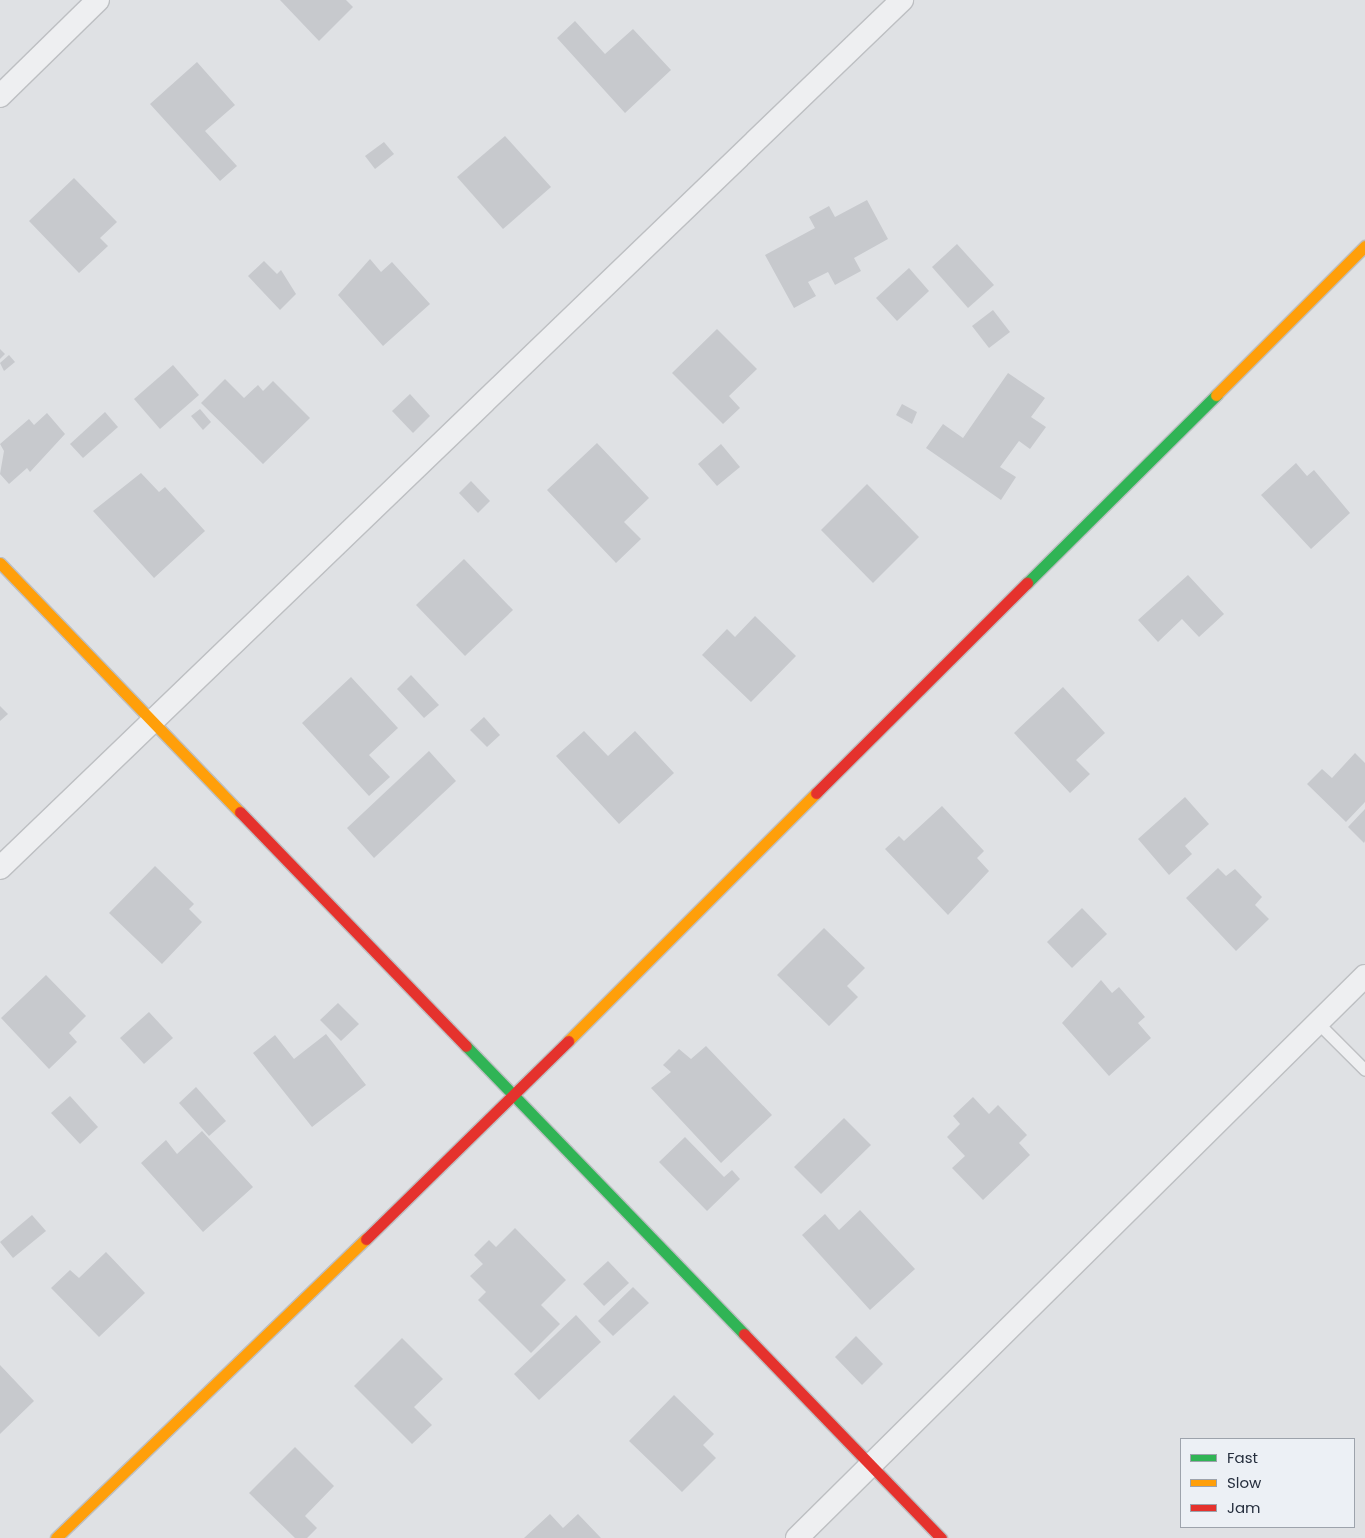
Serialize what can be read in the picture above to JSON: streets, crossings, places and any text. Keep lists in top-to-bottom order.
{
  "legend": ["Fast", "Slow", "Jam"]
}
